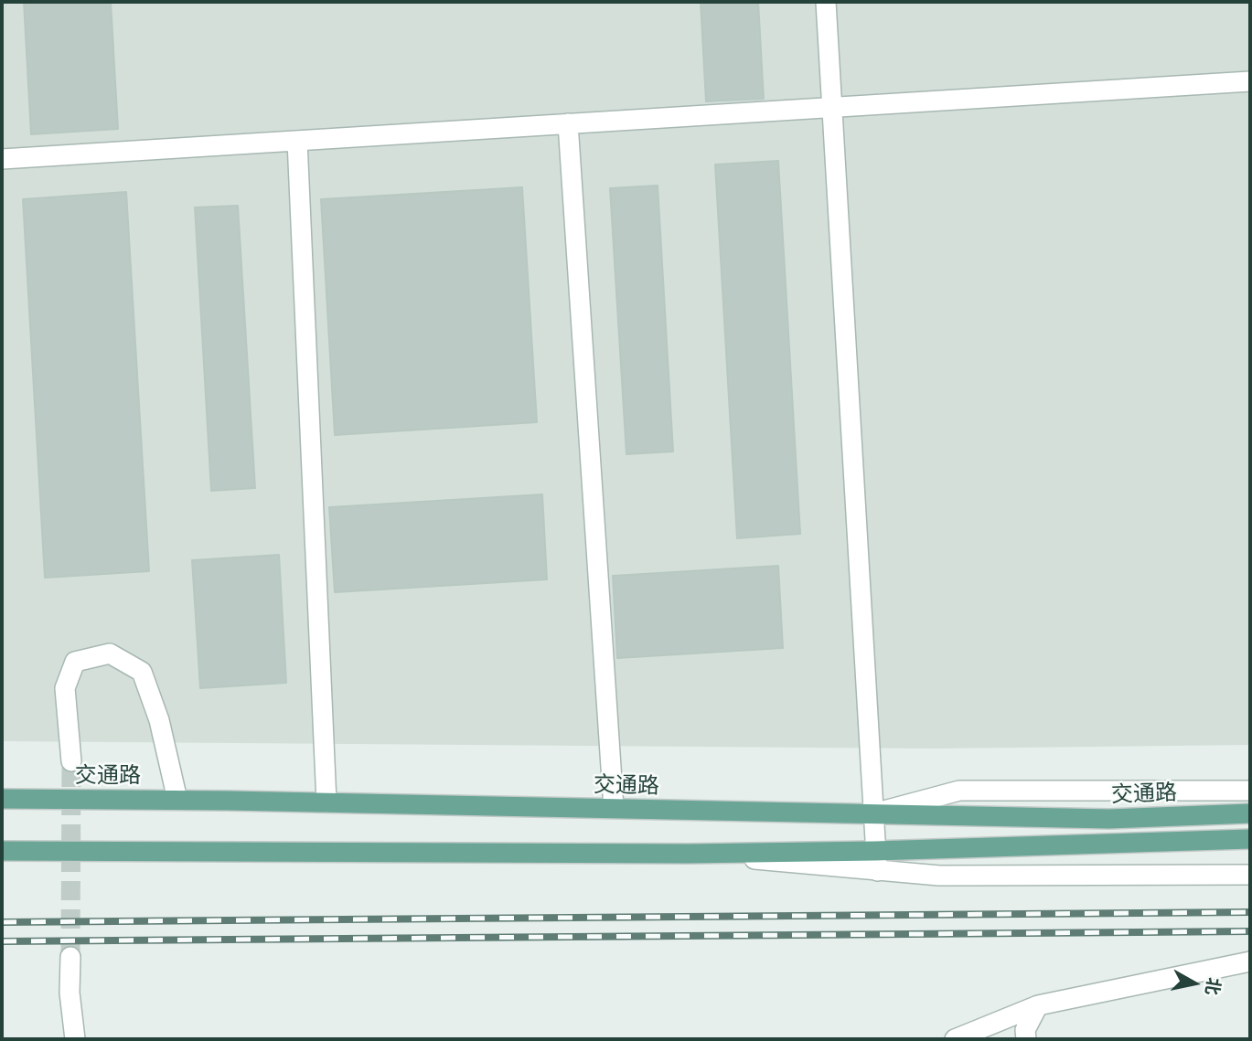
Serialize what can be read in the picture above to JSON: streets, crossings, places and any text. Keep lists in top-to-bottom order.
{
  "streets": {
    "main road": ["交通路"]
  },
  "north": "right"
}
